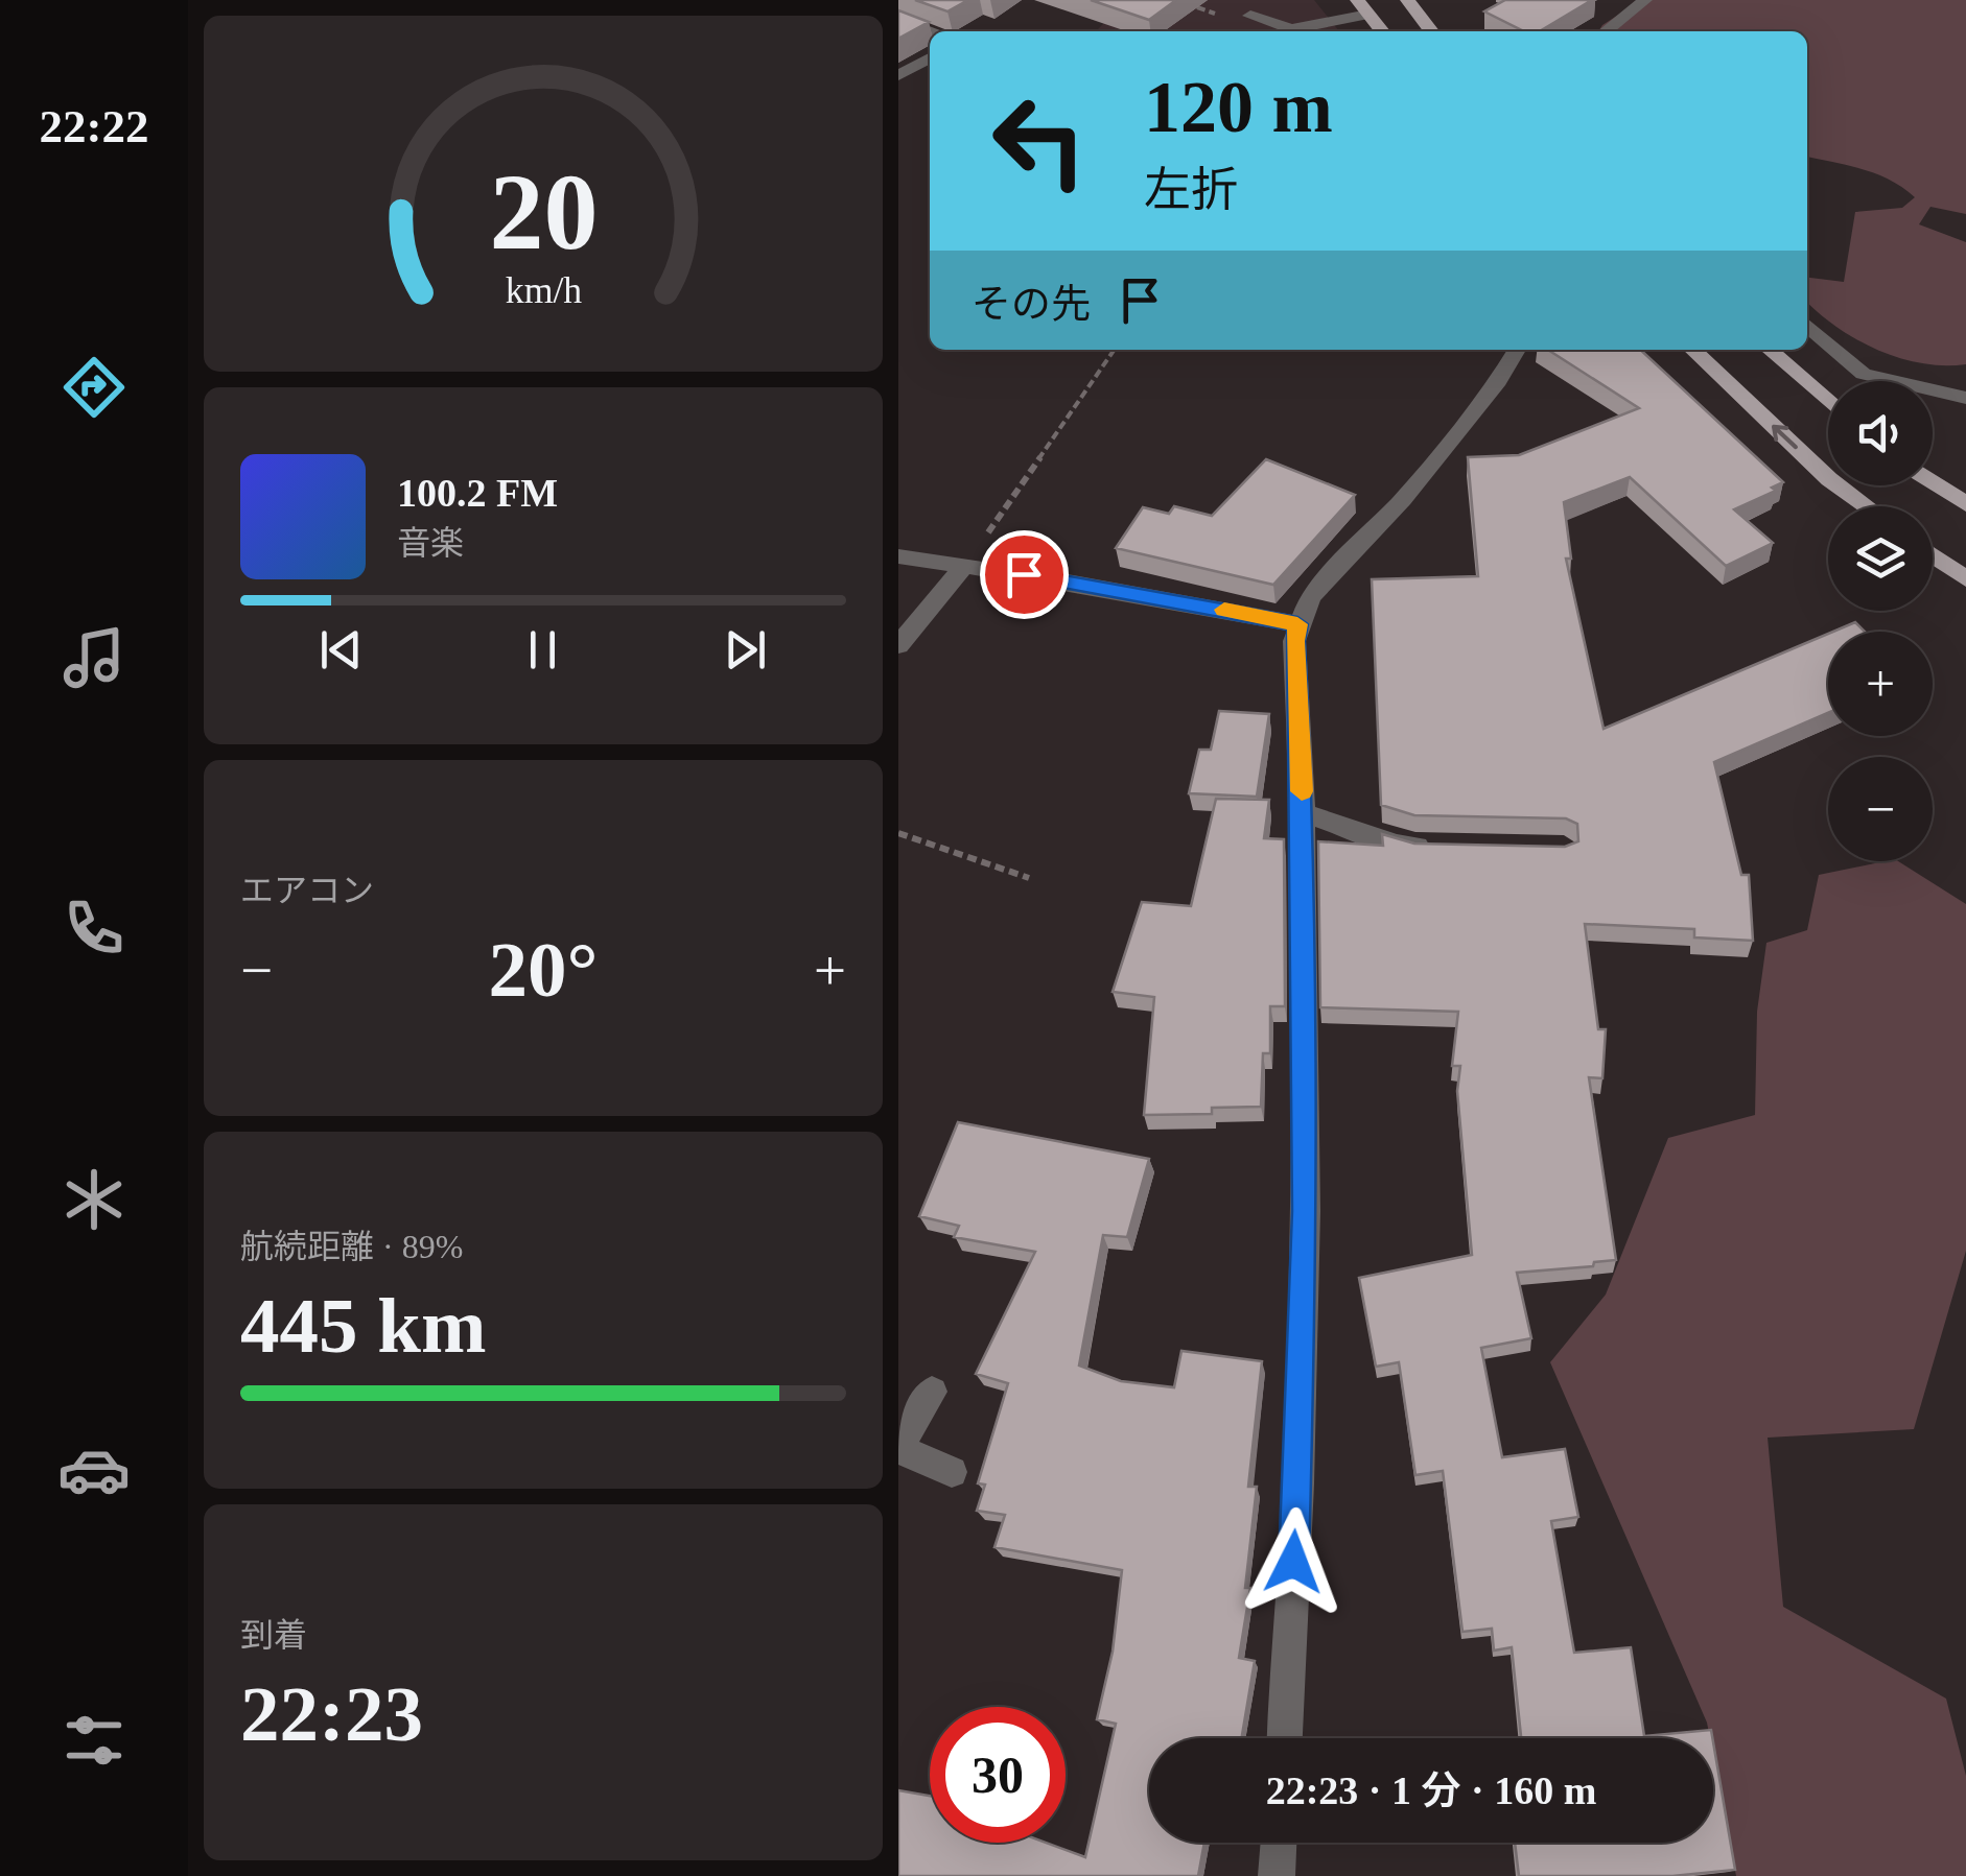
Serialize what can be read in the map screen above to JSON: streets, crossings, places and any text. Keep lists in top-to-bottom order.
{
  "page": {
    "tabs": "22:22",
    "turn": ["120 m", "左折"],
    "then": "その先",
    "map_buttons": ["+", "−"],
    "song": ["100.2 FM", "音楽"],
    "tile": [
      "エアコン",
      ["航続距離 · 89%", "445 km"],
      ["到着", "22:23"]
    ],
    "heat": ["−", "20°", "+"],
    "limit": "30",
    "trip": "22:23 · 1 分 · 160 m",
    "gauge": ["20", "km/h"]
  }
}
